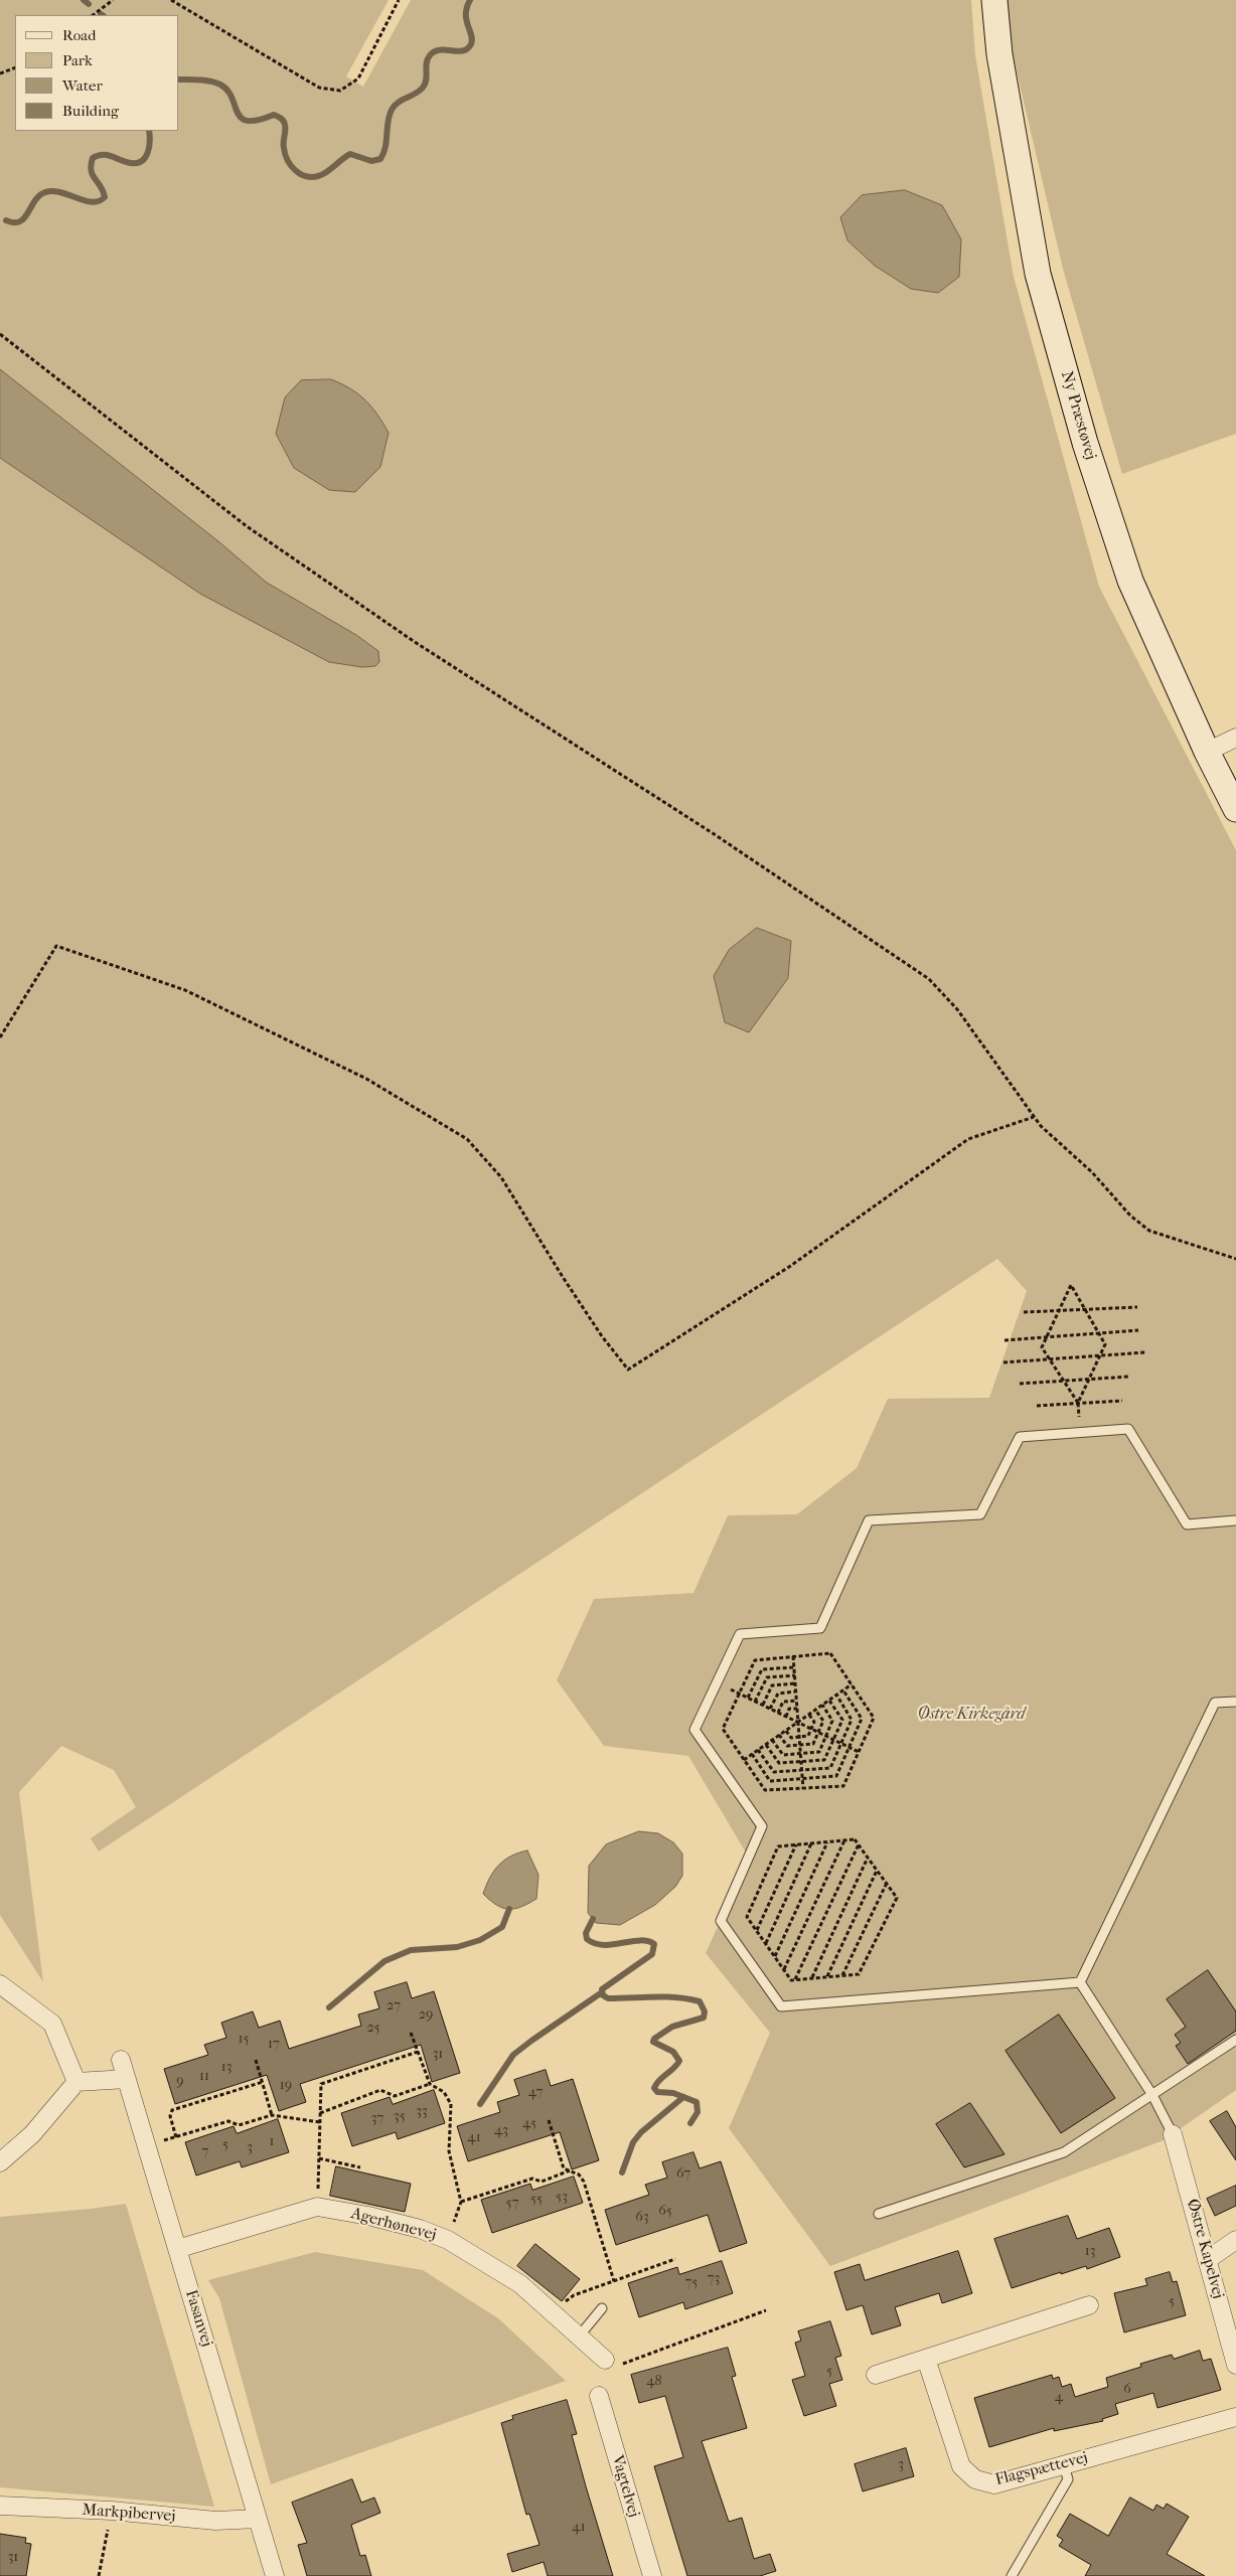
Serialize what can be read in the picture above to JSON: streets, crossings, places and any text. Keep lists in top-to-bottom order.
{
  "streets": {
    "street": [
      "Ny Præstøvej",
      "Agerhønevej",
      "Østre Kapelvej",
      "Fasanvej",
      "Flagspættevej",
      "Vagtelvej",
      "Markpibervej"
    ]
  },
  "crossings": [
    ["Agerhønevej", "Fasanvej"],
    ["Fasanvej", "Markpibervej"]
  ],
  "parks": ["Østre Kirkegård"],
  "house_numbers": [
    "27",
    "29",
    "25",
    "15",
    "17",
    "31",
    "13",
    "11",
    "9",
    "19",
    "47",
    "33",
    "35",
    "37",
    "45",
    "43",
    "41",
    "1",
    "5",
    "3",
    "7",
    "67",
    "53",
    "55",
    "57",
    "65",
    "63",
    "13",
    "73",
    "75",
    "5",
    "5",
    "48",
    "6",
    "4",
    "3",
    "41",
    "31"
  ],
  "legend": [
    "Road",
    "Park",
    "Water",
    "Building"
  ]
}
